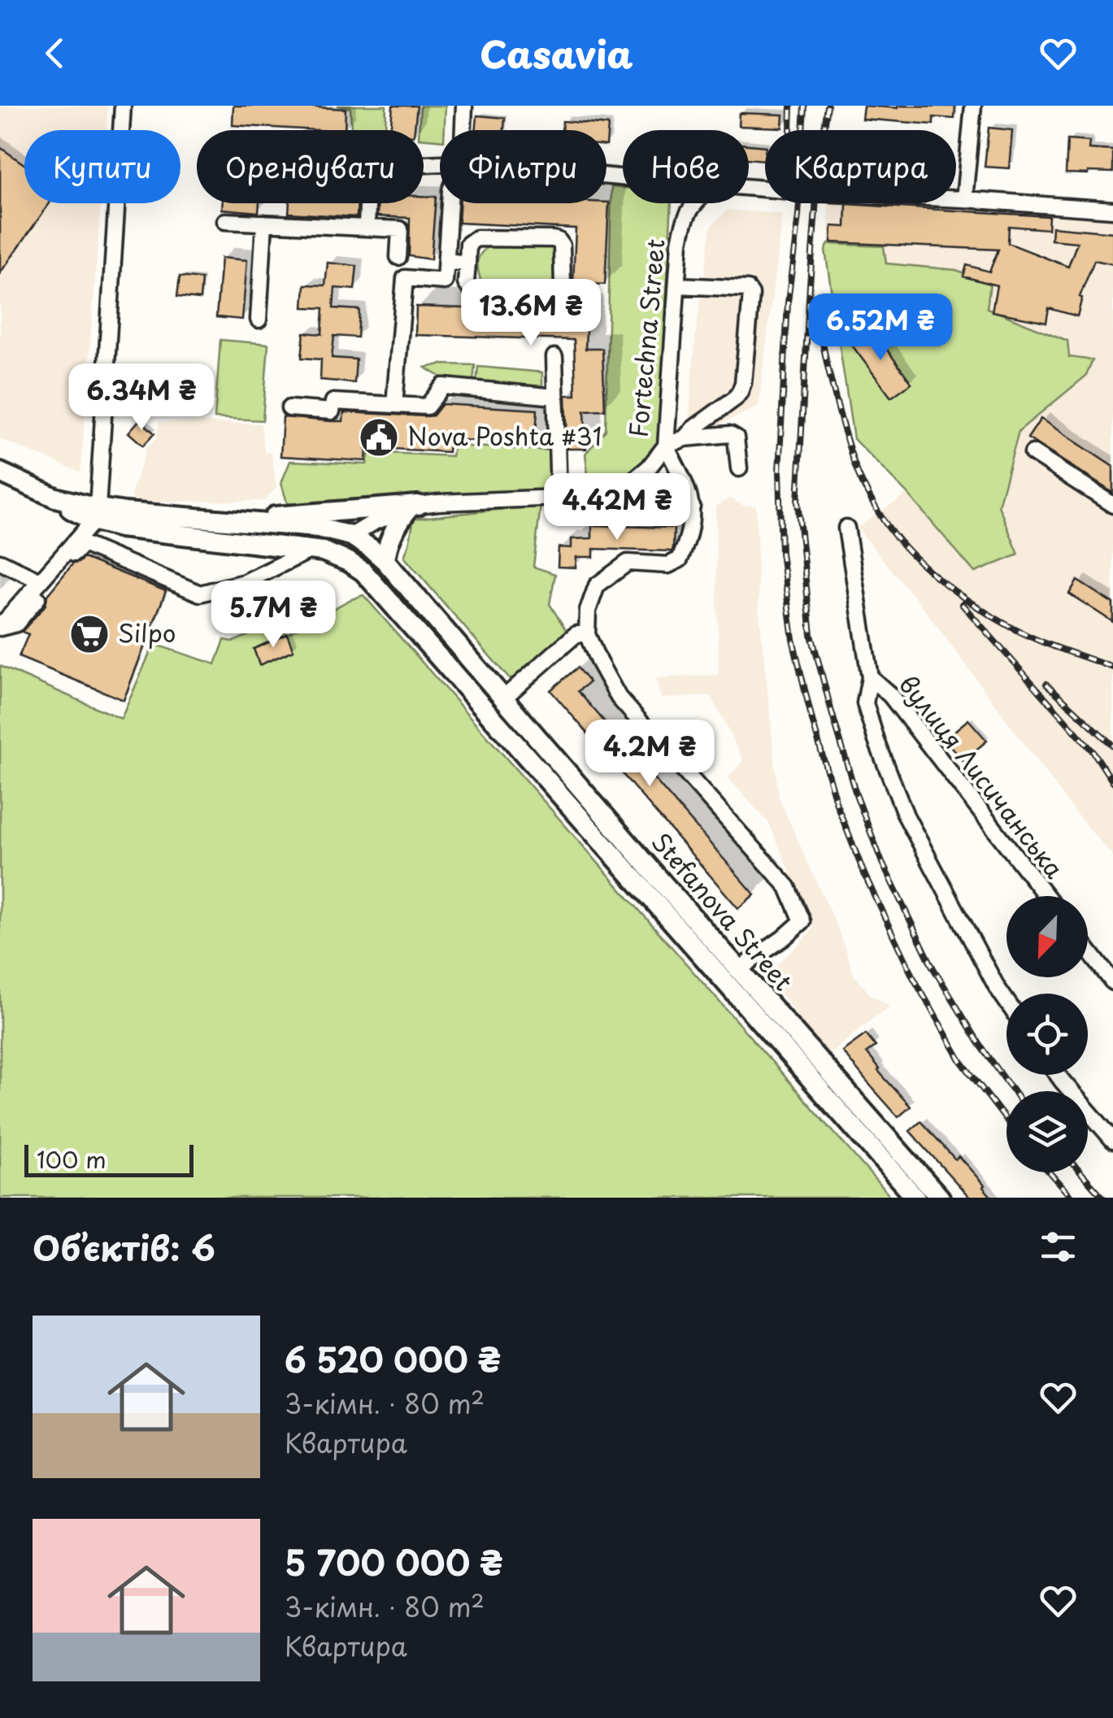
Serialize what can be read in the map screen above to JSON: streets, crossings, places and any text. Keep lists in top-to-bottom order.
{
  "streets": {
    "main road": ["Stefanova Street"],
    "street": ["Fortechna Street", "вулиця Лисичанська"]
  },
  "crossings": [
    ["Fortechna Street", "Stefanova Street"]
  ],
  "places": {
    "public building": ["Nova Poshta #31"],
    "supermarket": ["Silpo"]
  },
  "scale_bar": "100 m",
  "north": "bottom left",
  "page": {
    "header": "Casavia",
    "chip": [
      "Купити",
      "Орендувати",
      "Фільтри",
      "Нове",
      "Квартира"
    ],
    "price": [
      "13.6M ₴",
      "6.52M ₴",
      "6.34M ₴",
      "4.42M ₴",
      "5.7M ₴",
      "4.2M ₴"
    ],
    "scale": "100 m",
    "heading": "Об’єктів: 6",
    "list": [
      {
        "name": "6 520 000 ₴",
        "note": "3-кімн. · 80 m² · Квартира"
      },
      {
        "name": "5 700 000 ₴",
        "note": "3-кімн. · 80 m² · Квартира"
      }
    ]
  }
}
